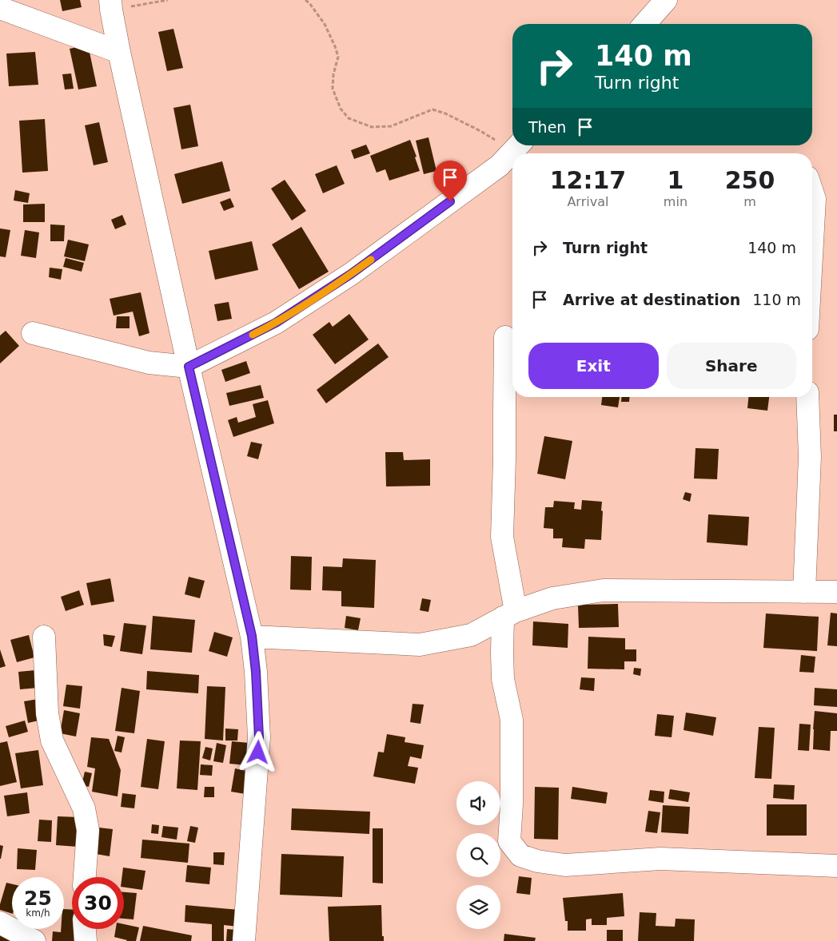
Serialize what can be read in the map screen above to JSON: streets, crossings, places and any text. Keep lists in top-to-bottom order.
{
  "page": {
    "turn": ["140 m", "Turn right"],
    "then": "Then",
    "eta": [
      "12:17",
      "Arrival",
      "1",
      "min",
      "250",
      "m"
    ],
    "list": [
      {
        "name": "Turn right",
        "value": "140 m"
      },
      {
        "name": "Arrive at destination",
        "value": "110 m"
      }
    ],
    "buttons": ["Exit", "Share"],
    "speed": "25 km/h",
    "limit": "30"
  }
}
